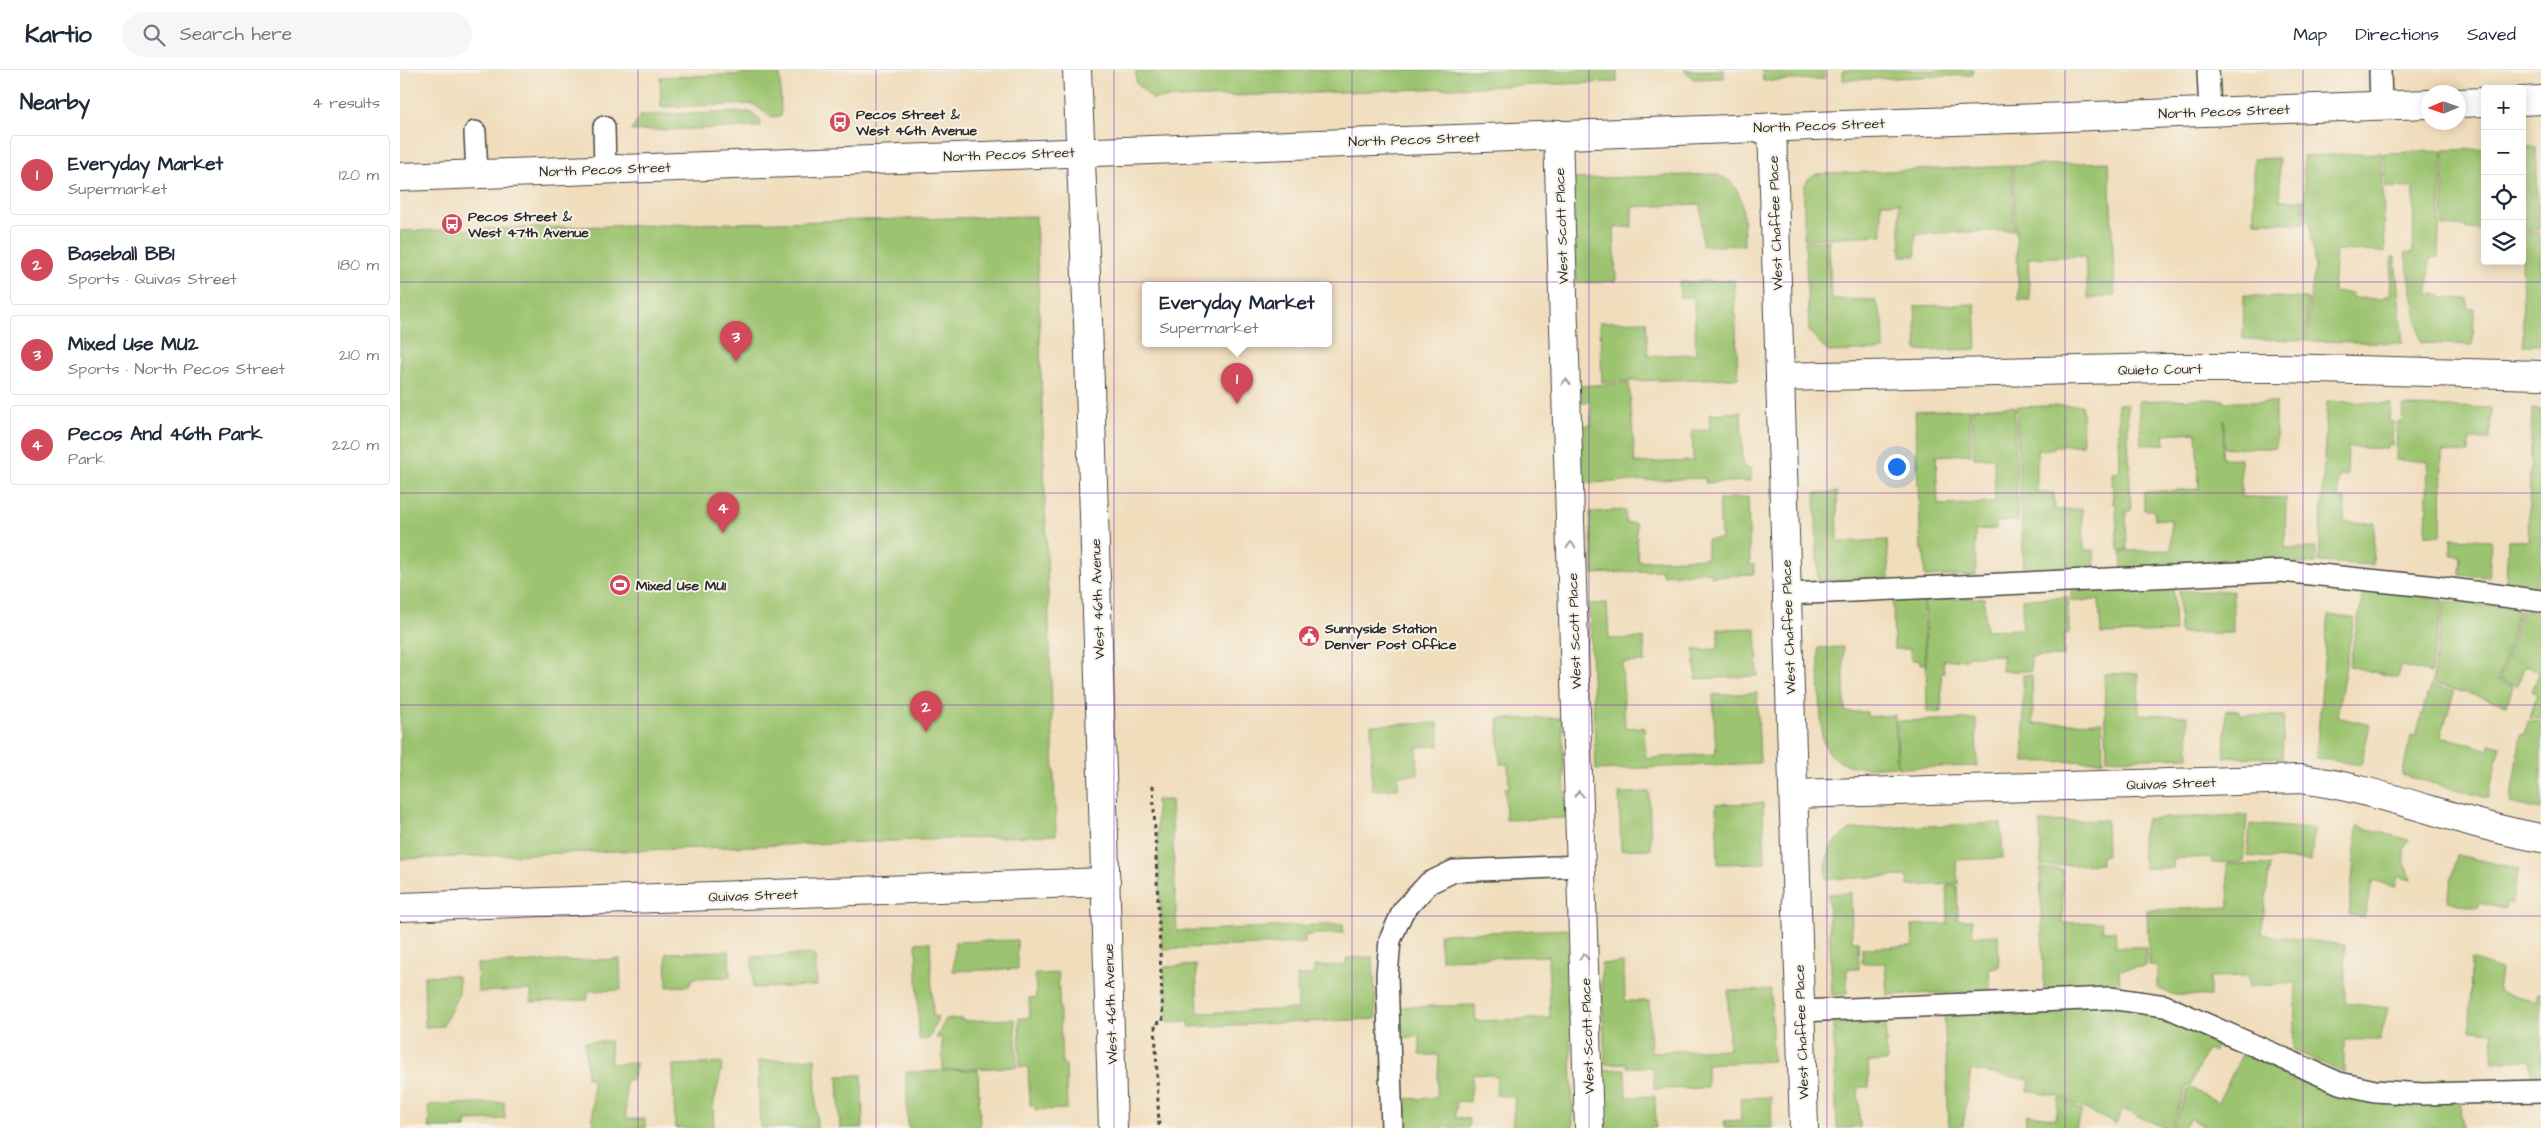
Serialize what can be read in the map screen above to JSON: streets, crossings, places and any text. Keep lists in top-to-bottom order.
{
  "streets": {
    "street": [
      "North Pecos Street",
      "West Chaffee Place",
      "West Scott Place",
      "Quieto Court",
      "West 46th Avenue",
      "Quivas Street"
    ]
  },
  "crossings": [
    ["North Pecos Street", "West Chaffee Place"],
    ["North Pecos Street", "West Scott Place"],
    ["North Pecos Street", "West 46th Avenue"],
    ["West Chaffee Place", "Quieto Court"],
    ["West Chaffee Place", "Quivas Street"],
    ["West 46th Avenue", "Quivas Street"]
  ],
  "one_way": ["West Scott Place"],
  "places": {
    "bus stop": ["Pecos Street & West 46th Avenue", "Pecos Street & West 47th Avenue"],
    "sports": ["Mixed Use MU1"],
    "public building": ["Sunnyside Station Denver Post Office"]
  },
  "north": "left",
  "page": {
    "header": "Kartio",
    "search": "Search here",
    "nav": ["Map", "Directions", "Saved"],
    "heading": ["Nearby", "4 results"],
    "map_buttons": ["+", "−"],
    "list": [
      {
        "mark": "1",
        "name": "Everyday Market",
        "note": "Supermarket",
        "value": "120 m"
      },
      {
        "mark": "2",
        "name": "Baseball BB1",
        "note": "Sports · Quivas Street",
        "value": "180 m"
      },
      {
        "mark": "3",
        "name": "Mixed Use MU2",
        "note": "Sports · North Pecos Street",
        "value": "210 m"
      },
      {
        "mark": "4",
        "name": "Pecos And 46th Park",
        "note": "Park",
        "value": "220 m"
      }
    ],
    "popup": ["Everyday Market", "Supermarket"],
    "pins": [
      "3",
      "1",
      "4",
      "2"
    ]
  }
}
